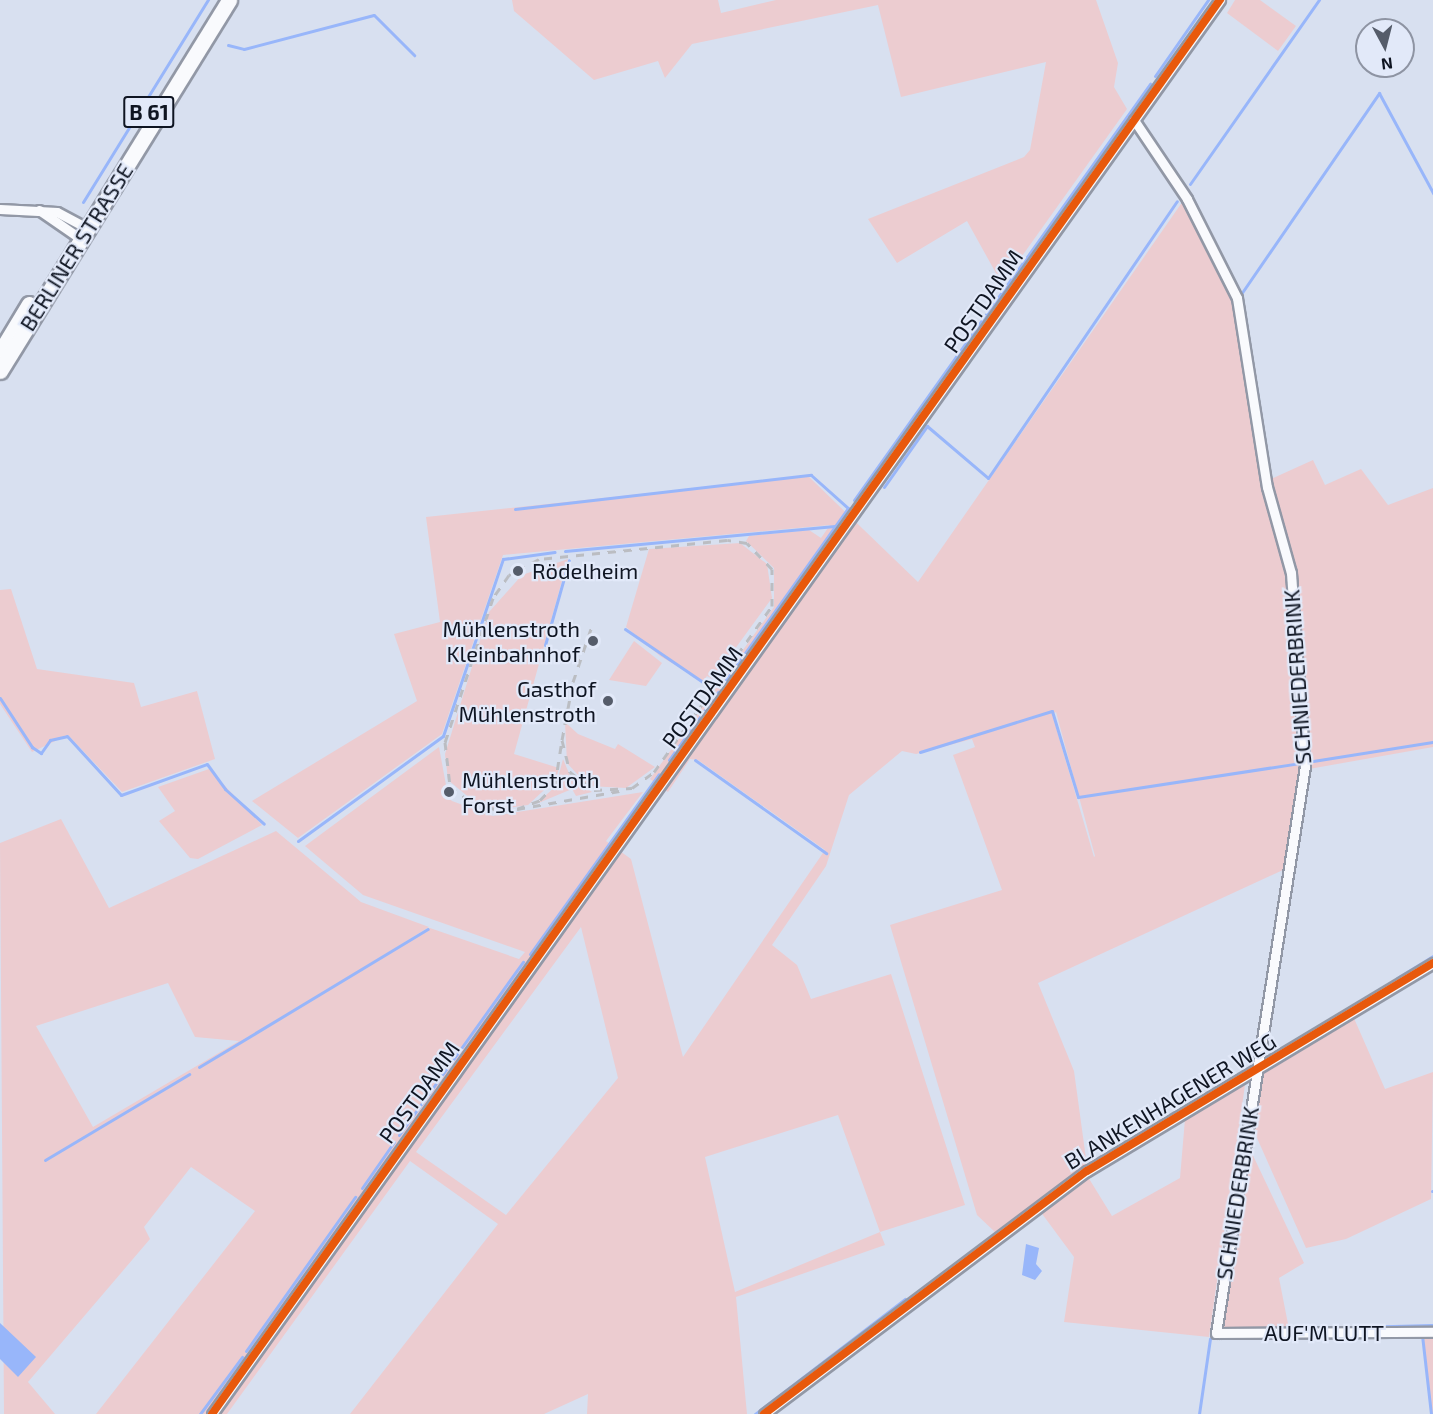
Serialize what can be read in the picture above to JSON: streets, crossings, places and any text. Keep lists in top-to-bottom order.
{
  "streets": {
    "main road": ["B 61", "BERLINER STRASSE"],
    "street": [
      "POSTDAMM",
      "SCHNIEDERBRINK",
      "BLANKENHAGENER WEG",
      "AUF'M LUTT"
    ]
  },
  "crossings": [
    ["POSTDAMM", "SCHNIEDERBRINK"],
    ["SCHNIEDERBRINK", "BLANKENHAGENER WEG"],
    ["SCHNIEDERBRINK", "AUF'M LUTT"]
  ],
  "places": [
    "Rödelheim",
    "Mühlenstroth Kleinbahnhof",
    "Gasthof Mühlenstroth",
    "Mühlenstroth Forst"
  ],
  "north": "bottom"
}
